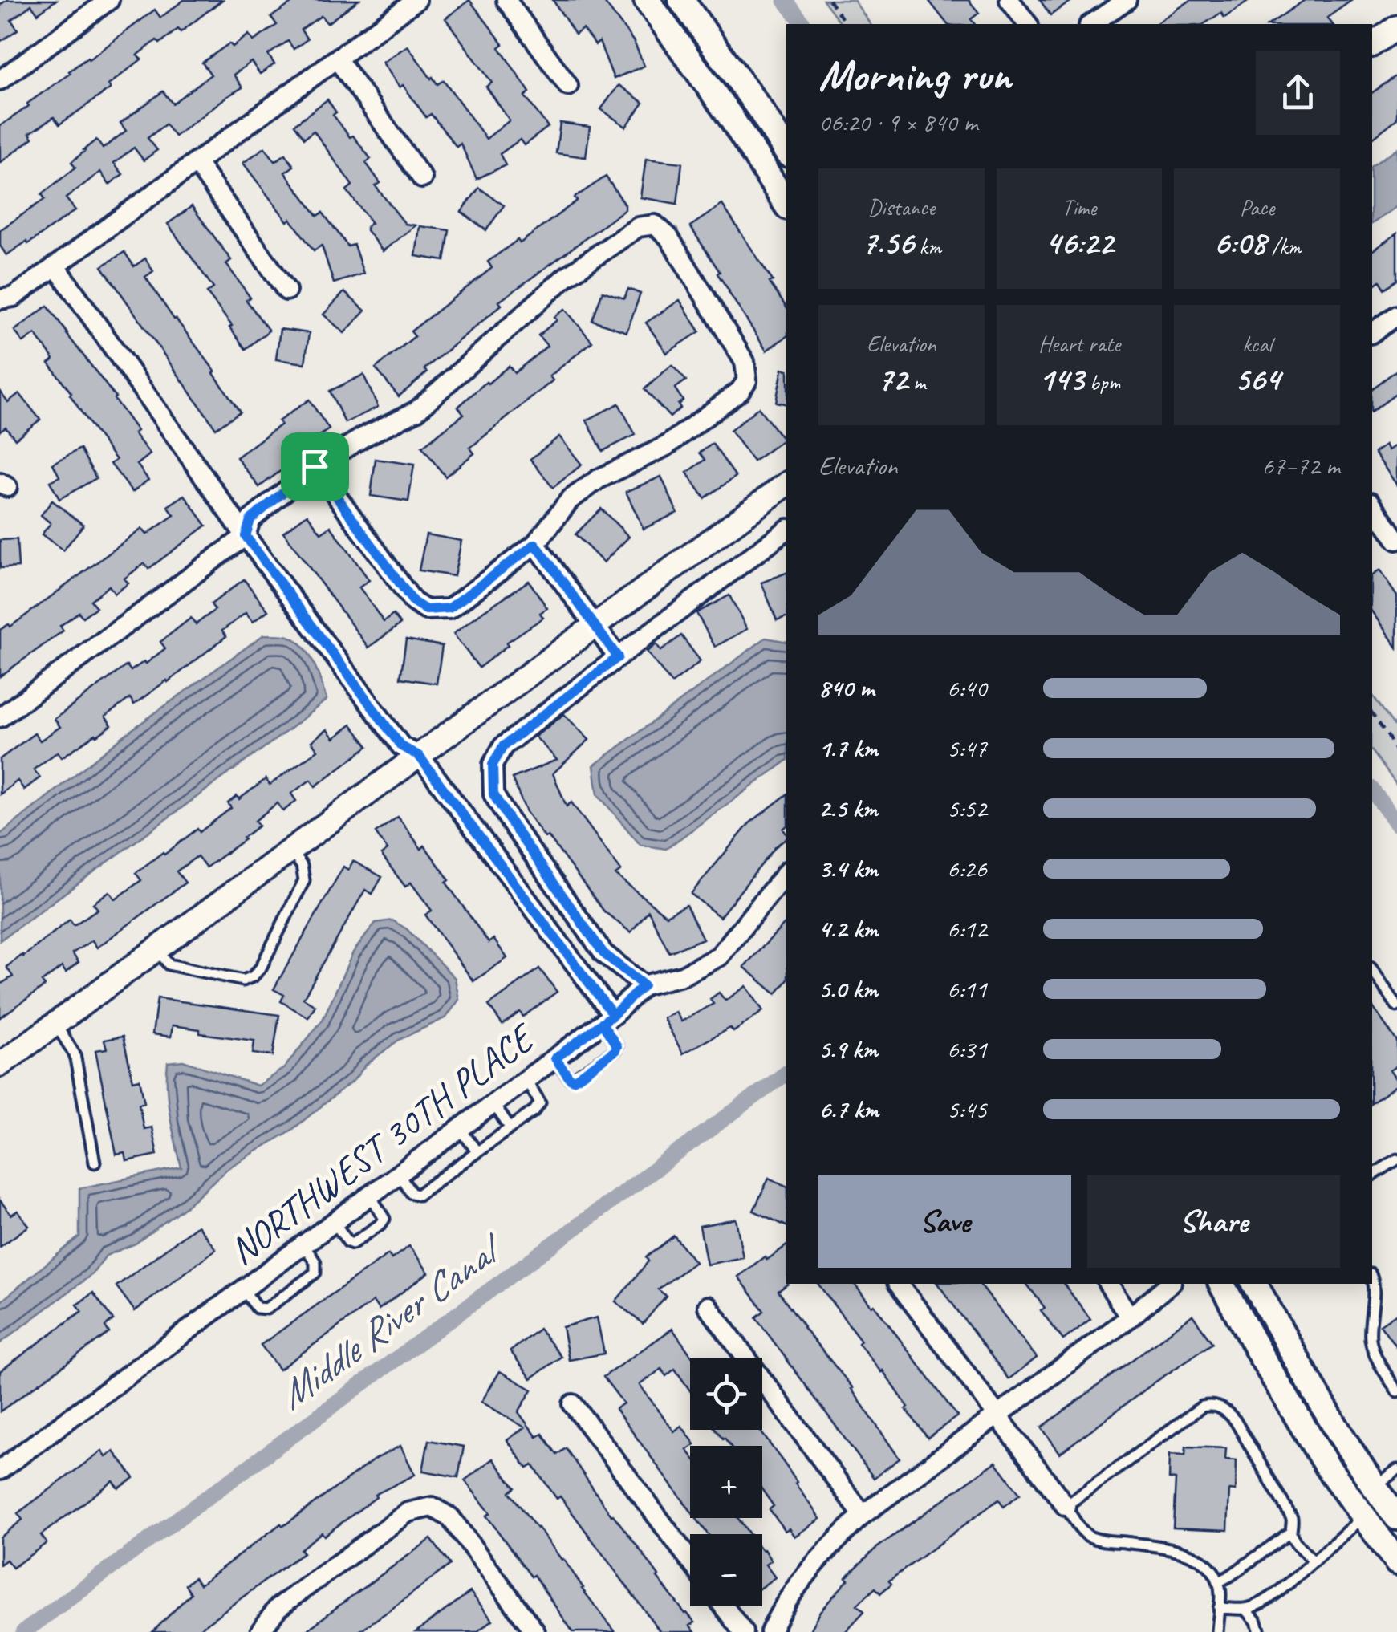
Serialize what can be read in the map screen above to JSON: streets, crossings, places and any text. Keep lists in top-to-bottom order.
{
  "streets": {
    "street": ["NORTHWEST 30TH PLACE"]
  },
  "water": ["Middle River Canal"],
  "page": {
    "heading": ["Morning run", "06:20 · 9 × 840 m"],
    "stats": [
      ["Distance", "7.56 km"],
      ["Time", "46:22"],
      ["Pace", "6:08 /km"],
      ["Elevation", "72 m"],
      ["Heart rate", "143 bpm"],
      ["kcal", "564"]
    ],
    "chart": ["Elevation", "67–72 m"],
    "list": [
      {
        "name": "840 m",
        "note": "6:40"
      },
      {
        "name": "1.7 km",
        "note": "5:47"
      },
      {
        "name": "2.5 km",
        "note": "5:52"
      },
      {
        "name": "3.4 km",
        "note": "6:26"
      },
      {
        "name": "4.2 km",
        "note": "6:12"
      },
      {
        "name": "5.0 km",
        "note": "6:11"
      },
      {
        "name": "5.9 km",
        "note": "6:31"
      },
      {
        "name": "6.7 km",
        "note": "5:45"
      }
    ],
    "buttons": ["Save", "Share"],
    "map_buttons": ["+", "−"]
  }
}
